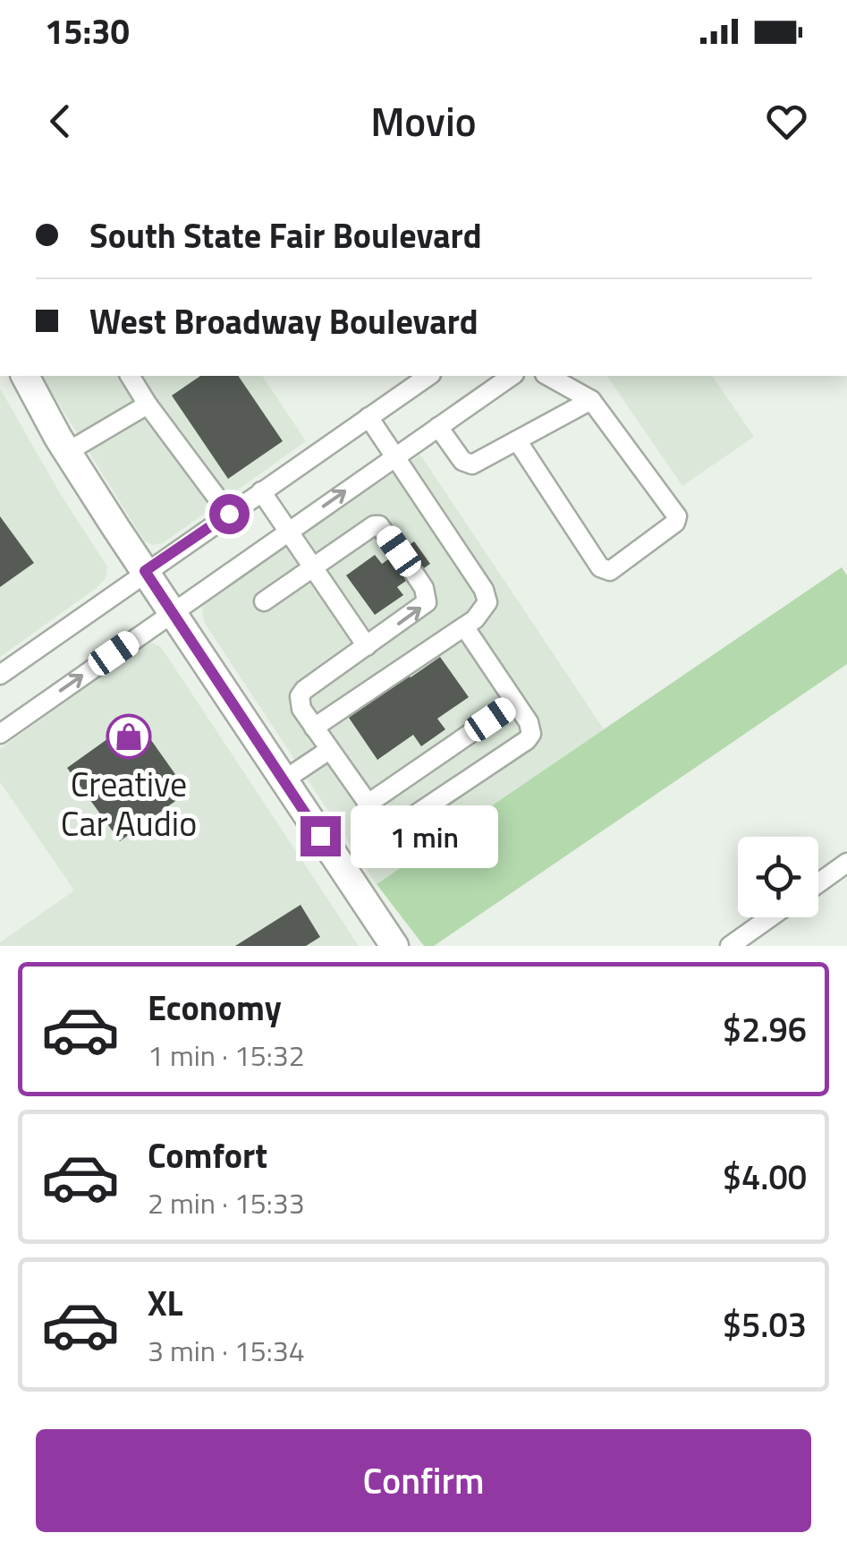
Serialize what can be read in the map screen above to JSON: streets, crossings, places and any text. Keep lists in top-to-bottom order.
{
  "places": {
    "shop": ["Creative Car Audio"]
  },
  "page": {
    "status": "15:30",
    "header": "Movio",
    "banner": ["South State Fair Boulevard", "West Broadway Boulevard"],
    "bubble": "1 min",
    "list": [
      {
        "name": "Economy",
        "note": "1 min · 15:32",
        "value": "$2.96"
      },
      {
        "name": "Comfort",
        "note": "2 min · 15:33",
        "value": "$4.00"
      },
      {
        "name": "XL",
        "note": "3 min · 15:34",
        "value": "$5.03"
      }
    ],
    "buttons": "Confirm"
  }
}
